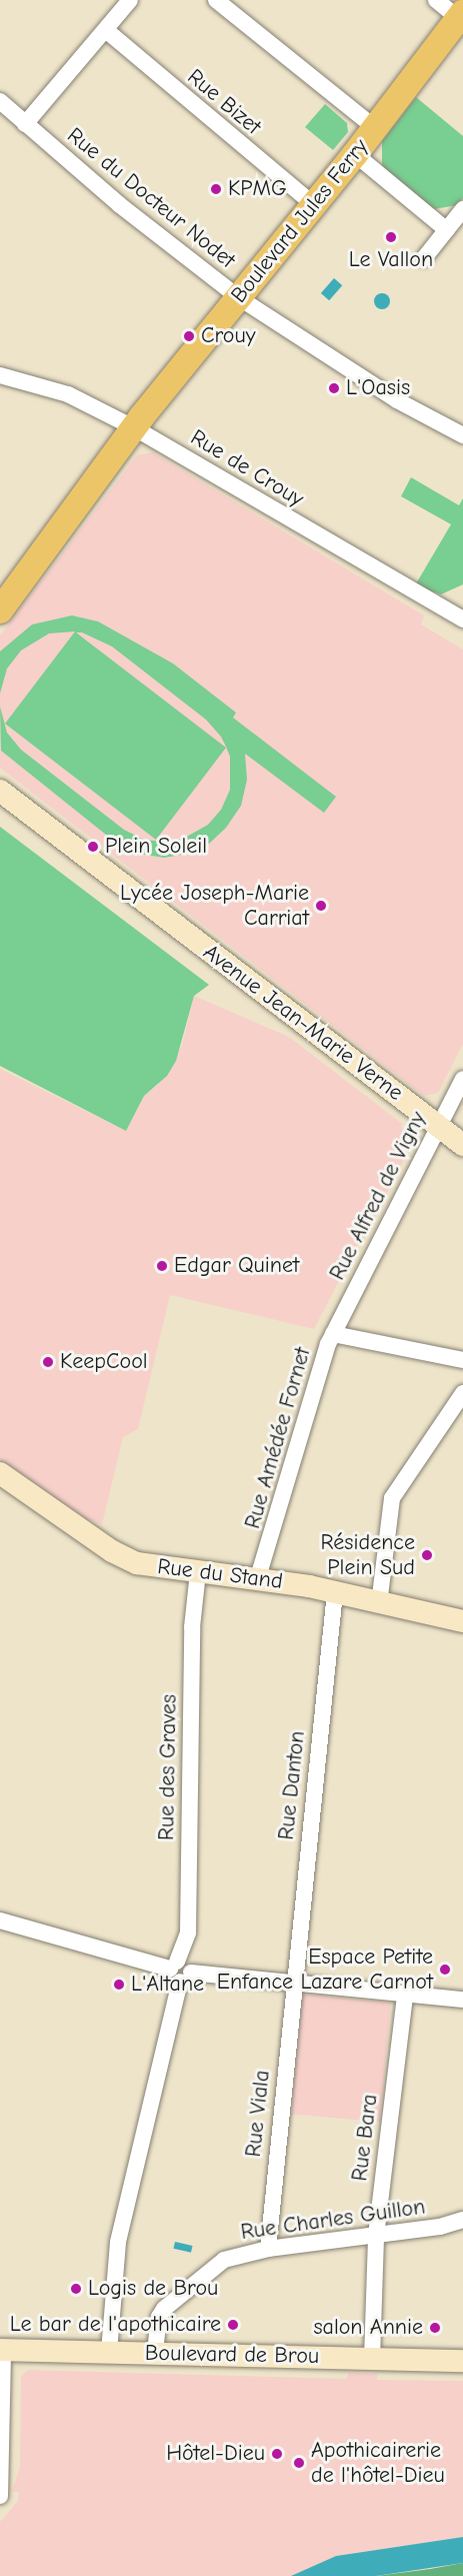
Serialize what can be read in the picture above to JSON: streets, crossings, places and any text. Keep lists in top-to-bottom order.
{
  "streets": {
    "main road": ["Boulevard Jules Ferry"],
    "street": [
      "Rue Bizet",
      "Rue du Docteur Nodet",
      "Rue de Crouy",
      "Avenue Jean-Marie Verne",
      "Rue Alfred de Vigny",
      "Rue Amédée Fornet",
      "Rue du Stand",
      "Rue des Graves",
      "Rue Danton",
      "Rue Viala",
      "Rue Bara",
      "Rue Charles Guillon",
      "Boulevard de Brou"
    ]
  },
  "crossings": [
    ["Rue Bizet", "Boulevard Jules Ferry"],
    ["Rue du Docteur Nodet", "Boulevard Jules Ferry"],
    ["Boulevard Jules Ferry", "Rue de Crouy"],
    ["Avenue Jean-Marie Verne", "Rue Alfred de Vigny"],
    ["Rue Alfred de Vigny", "Rue Amédée Fornet"],
    ["Rue Amédée Fornet", "Rue du Stand"],
    ["Rue du Stand", "Rue des Graves"],
    ["Rue du Stand", "Rue Danton"],
    ["Rue des Graves", "Boulevard de Brou"],
    ["Rue Danton", "Rue Viala"],
    ["Rue Viala", "Rue Charles Guillon"],
    ["Rue Bara", "Rue Charles Guillon"],
    ["Rue Bara", "Boulevard de Brou"],
    ["Rue Charles Guillon", "Boulevard de Brou"]
  ],
  "places": [
    "KPMG",
    "Le Vallon",
    "Crouy",
    "L'Oasis",
    "Plein Soleil",
    "Lycée Joseph-Marie Carriat",
    "Edgar Quinet",
    "KeepCool",
    "Résidence Plein Sud",
    "Espace Petite Enfance Lazare Carnot",
    "L'Altane",
    "Logis de Brou",
    "Le bar de l'apothicaire",
    "salon Annie",
    "Hôtel-Dieu",
    "Apothicairerie de l'hôtel-Dieu"
  ]
}
